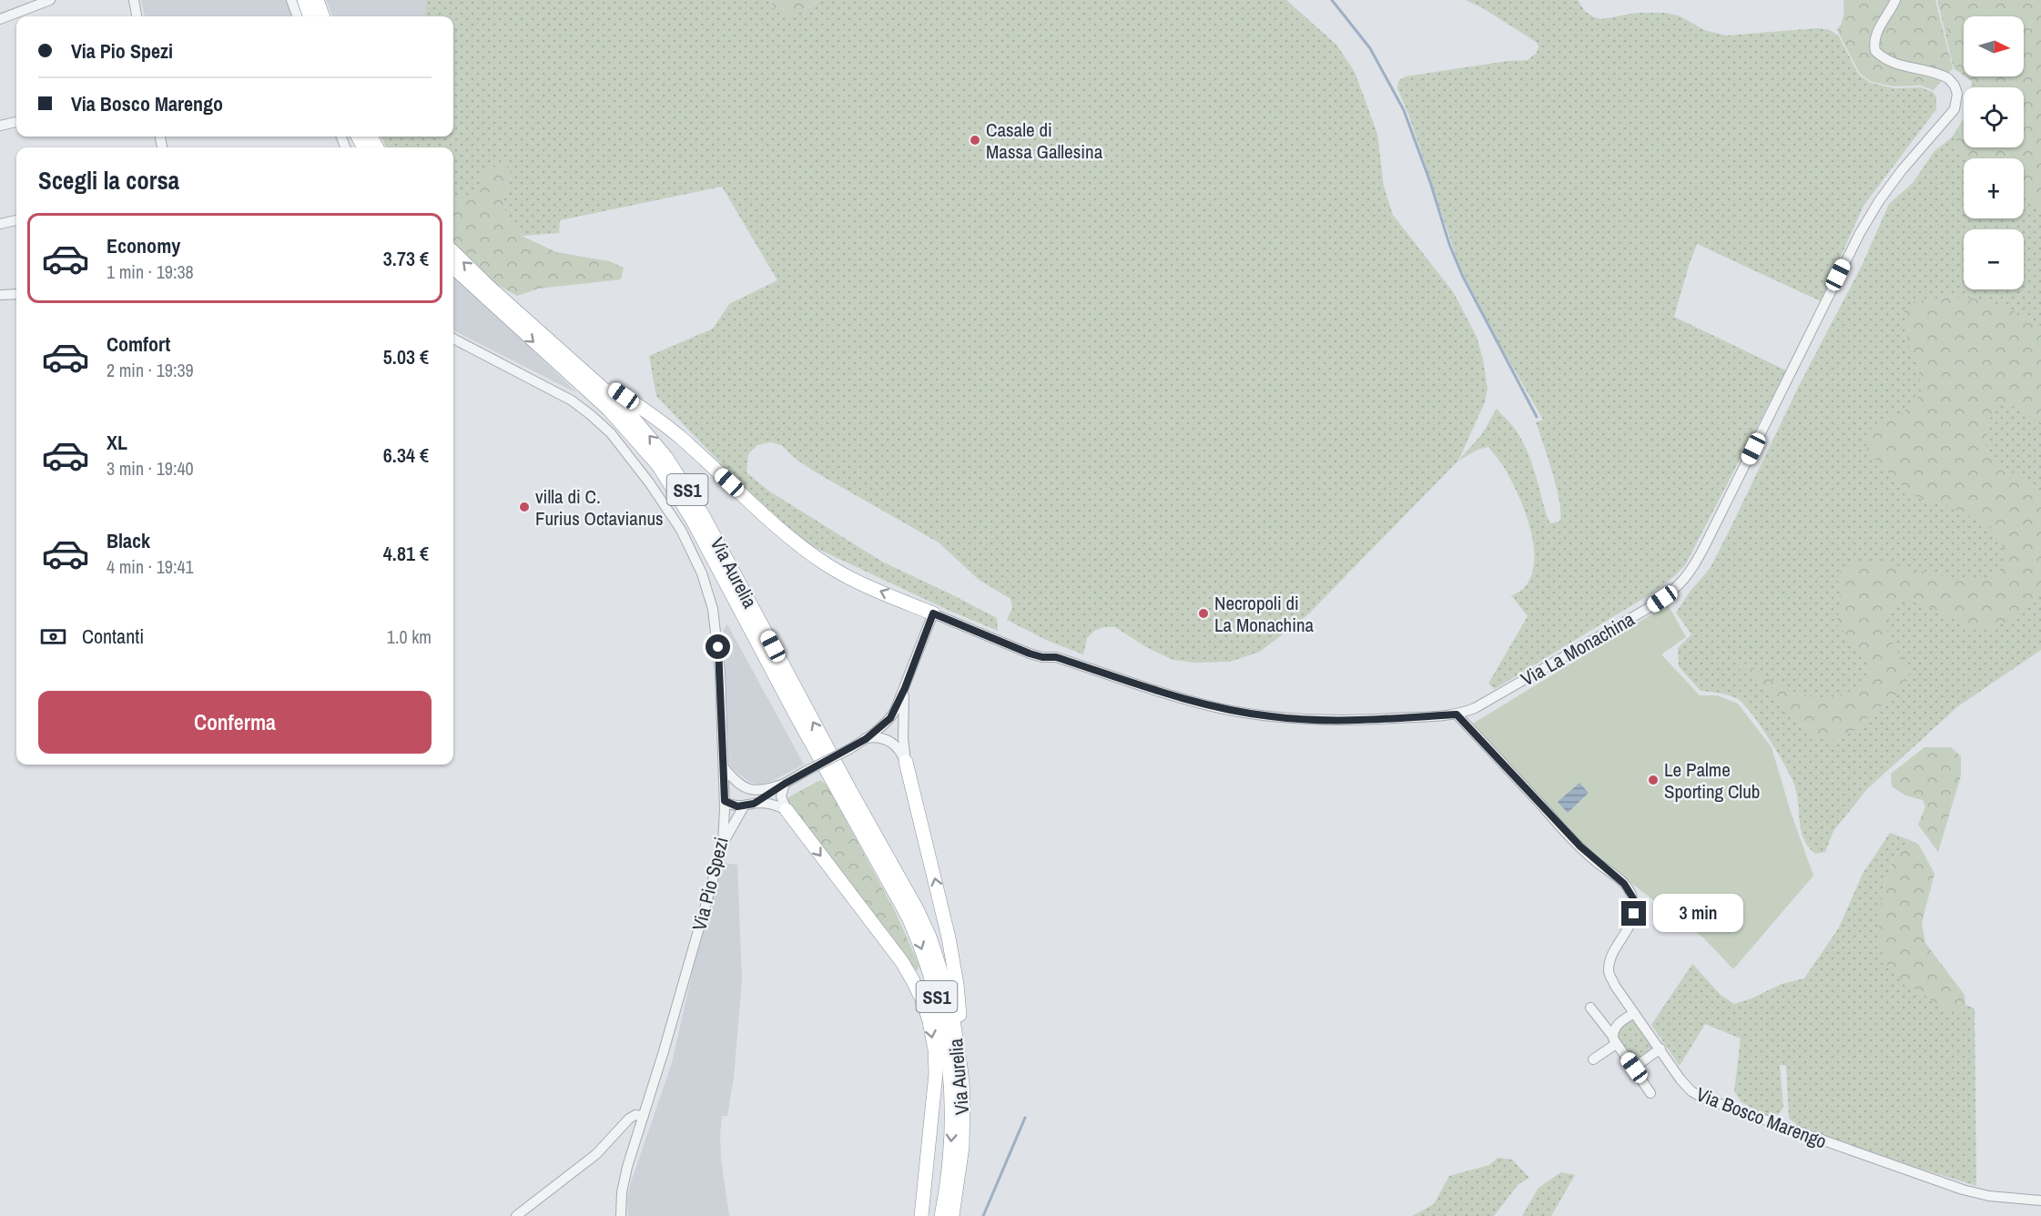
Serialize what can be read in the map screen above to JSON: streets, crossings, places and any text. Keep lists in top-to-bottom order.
{
  "streets": {
    "highway": ["SS1", "Via Aurelia"],
    "street": ["Via La Monachina", "Via Pio Spezi", "Via Bosco Marengo"]
  },
  "crossings": [
    ["Via La Monachina", "Via Bosco Marengo"]
  ],
  "places": [
    "Casale di Massa Gallesina",
    "villa di C. Furius Octavianus",
    "Necropoli di La Monachina",
    "Le Palme Sporting Club"
  ],
  "north": "right",
  "page": {
    "map_buttons": ["+", "−"],
    "banner": ["Via Pio Spezi", "Via Bosco Marengo"],
    "heading": "Scegli la corsa",
    "list": [
      {
        "name": "Economy",
        "note": "1 min · 19:38",
        "value": "3.73 €"
      },
      {
        "name": "Comfort",
        "note": "2 min · 19:39",
        "value": "5.03 €"
      },
      {
        "name": "XL",
        "note": "3 min · 19:40",
        "value": "6.34 €"
      },
      {
        "name": "Black",
        "note": "4 min · 19:41",
        "value": "4.81 €"
      }
    ],
    "pay": ["Contanti", "1.0 km"],
    "buttons": "Conferma",
    "bubble": "3 min"
  }
}
